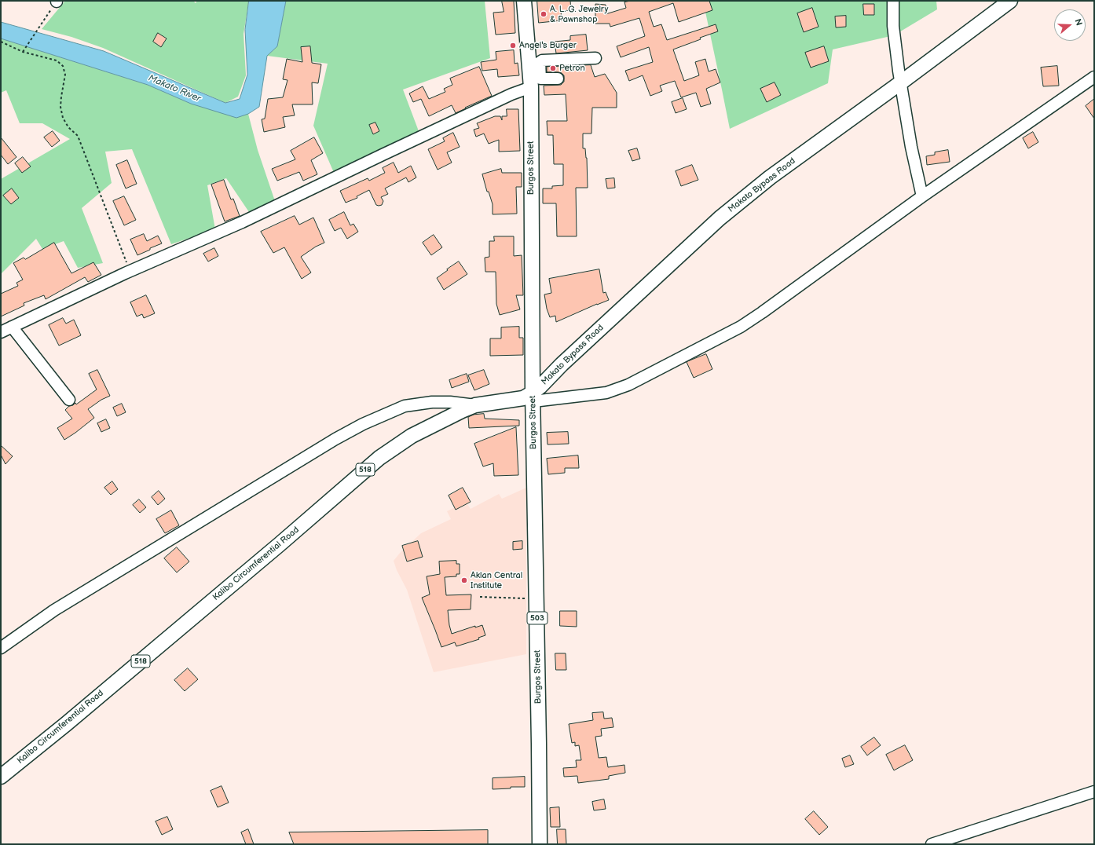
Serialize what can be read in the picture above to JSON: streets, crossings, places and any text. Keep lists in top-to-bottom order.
{
  "streets": {
    "main road": [
      "Burgos Street",
      "Makato Bypass Road",
      "518",
      "Kalibo Circumferential Road",
      "503"
    ]
  },
  "crossings": [
    ["Burgos Street", "Makato Bypass Road"],
    ["Burgos Street", "Kalibo Circumferential Road"],
    ["Makato Bypass Road", "Kalibo Circumferential Road"]
  ],
  "water": ["Makato River"],
  "places": [
    "A. L. G. Jewelry & Pawnshop",
    "Angel's Burger",
    "Petron",
    "Aklan Central Institute"
  ],
  "north": "right"
}
